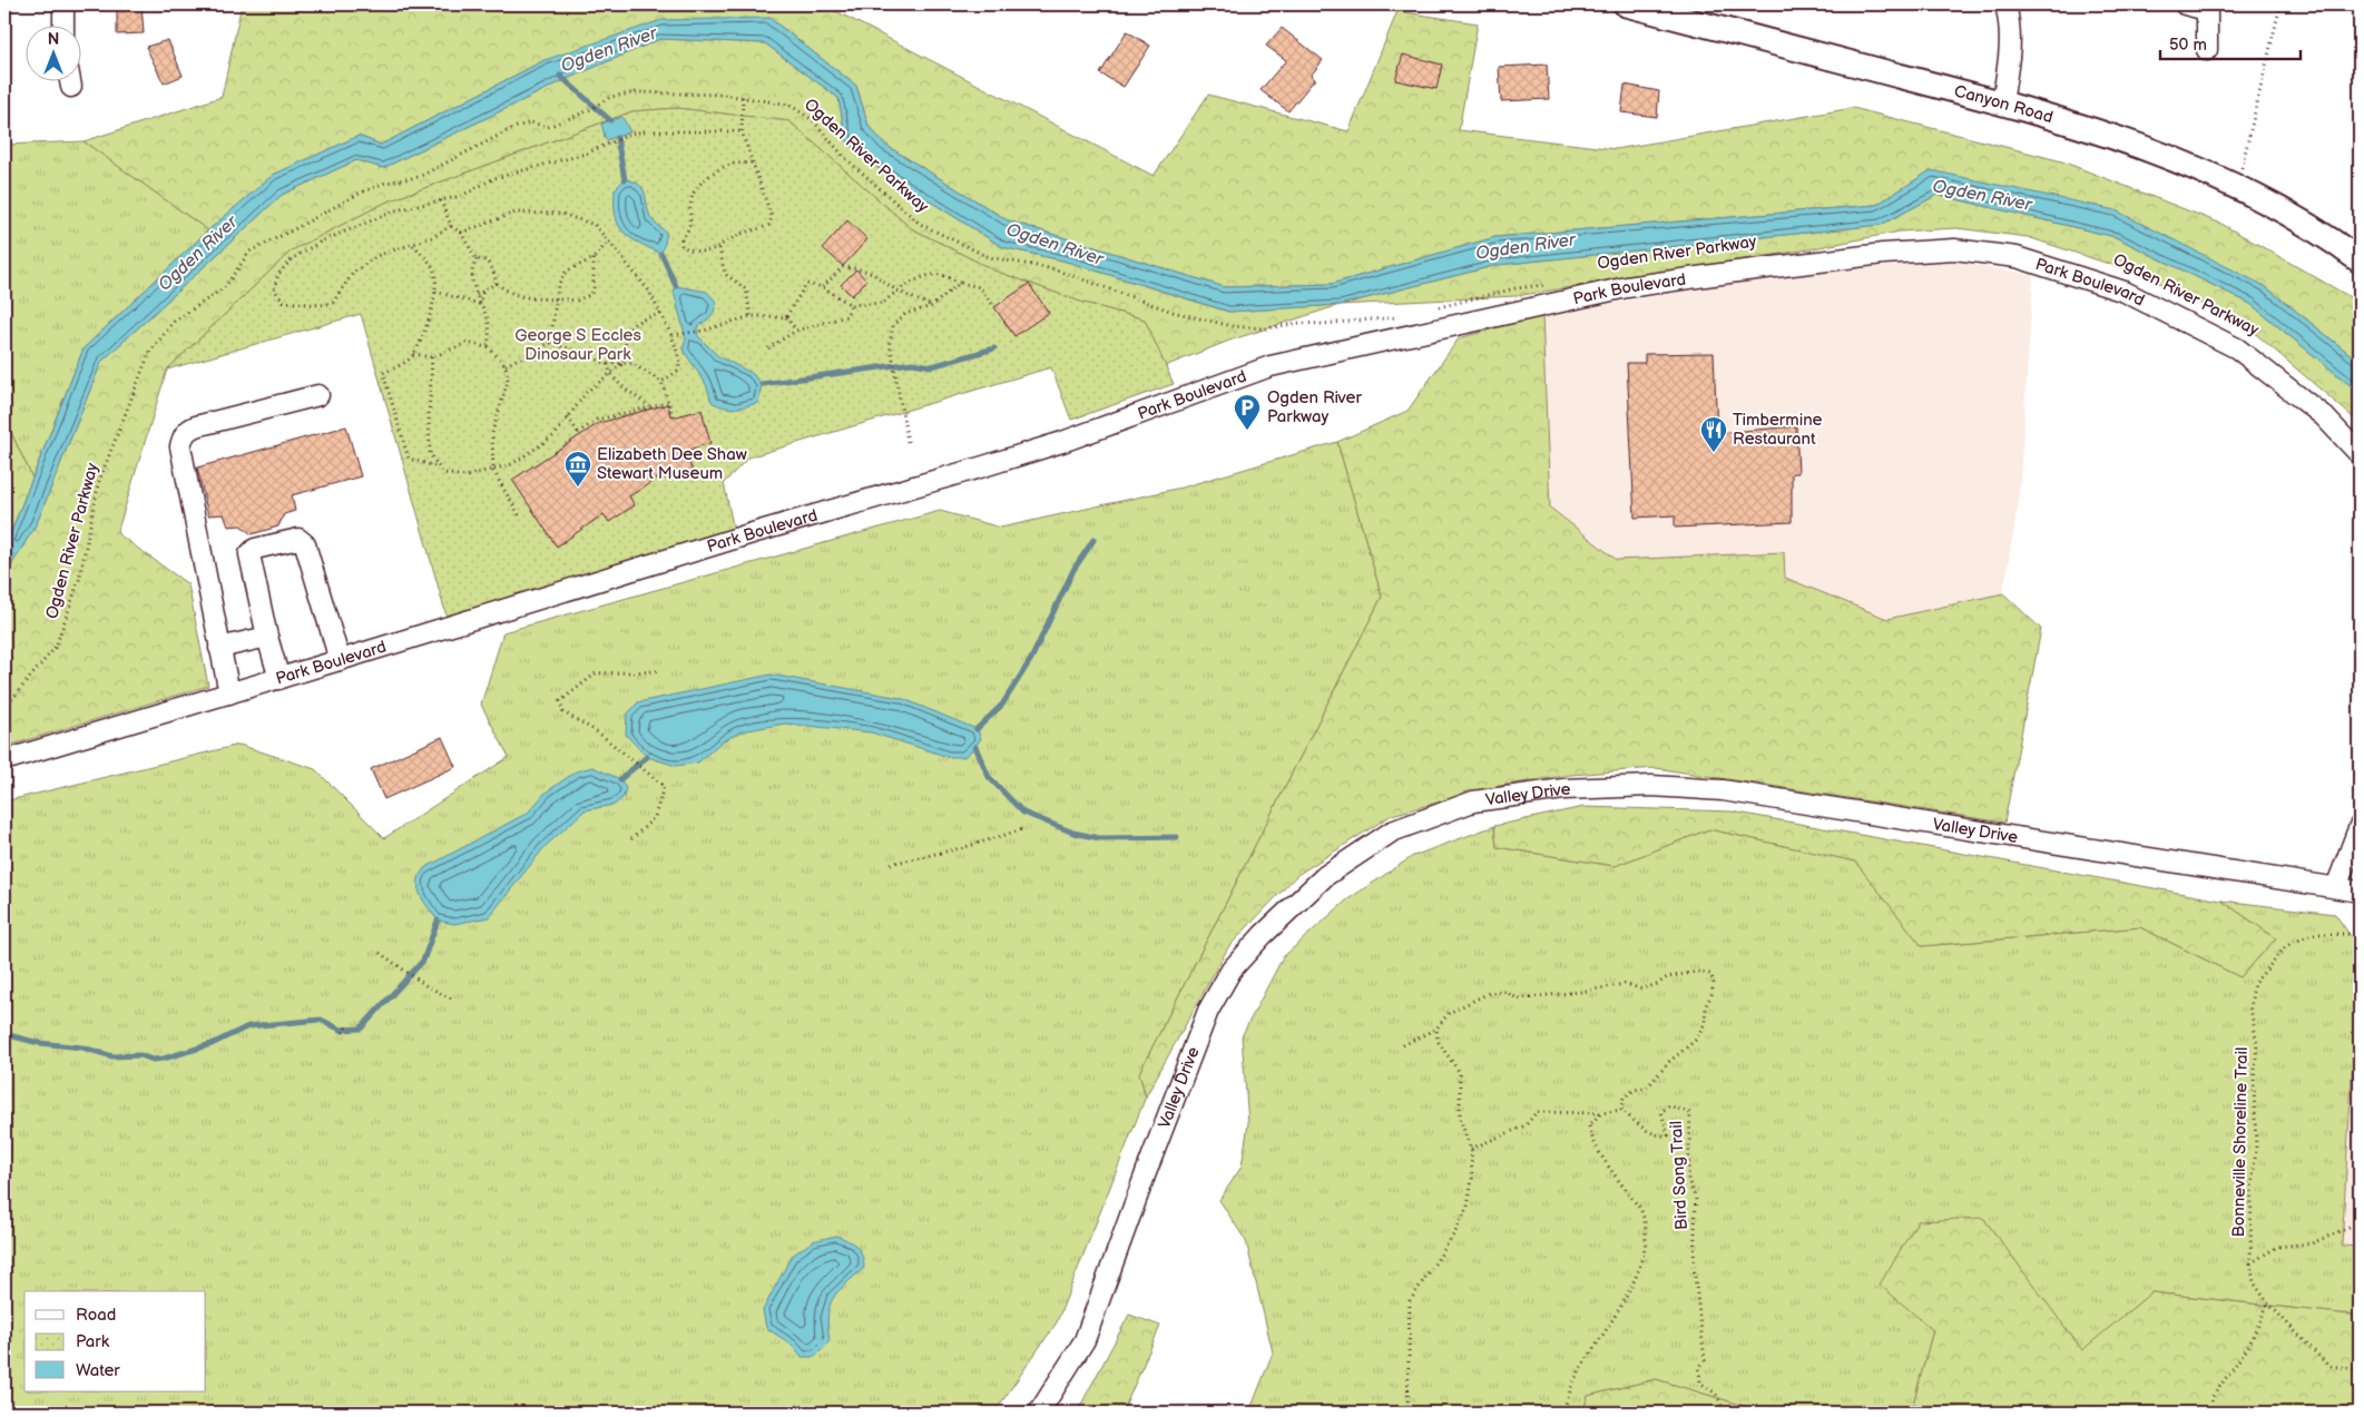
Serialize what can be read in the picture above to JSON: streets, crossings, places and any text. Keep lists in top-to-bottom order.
{
  "streets": {
    "main road": ["Canyon Road"],
    "street": ["Park Boulevard", "Valley Drive"],
    "path": ["Ogden River Parkway", "Bonneville Shoreline Trail", "Bird Song Trail"]
  },
  "water": ["Ogden River"],
  "parks": ["George S Eccles Dinosaur Park"],
  "places": {
    "parking": ["Ogden River Parkway"],
    "restaurant": ["Timbermine Restaurant"],
    "museum": ["Elizabeth Dee Shaw Stewart Museum"]
  },
  "legend": ["Road", "Park", "Water"],
  "scale_bar": "50 m",
  "north": "top"
}
